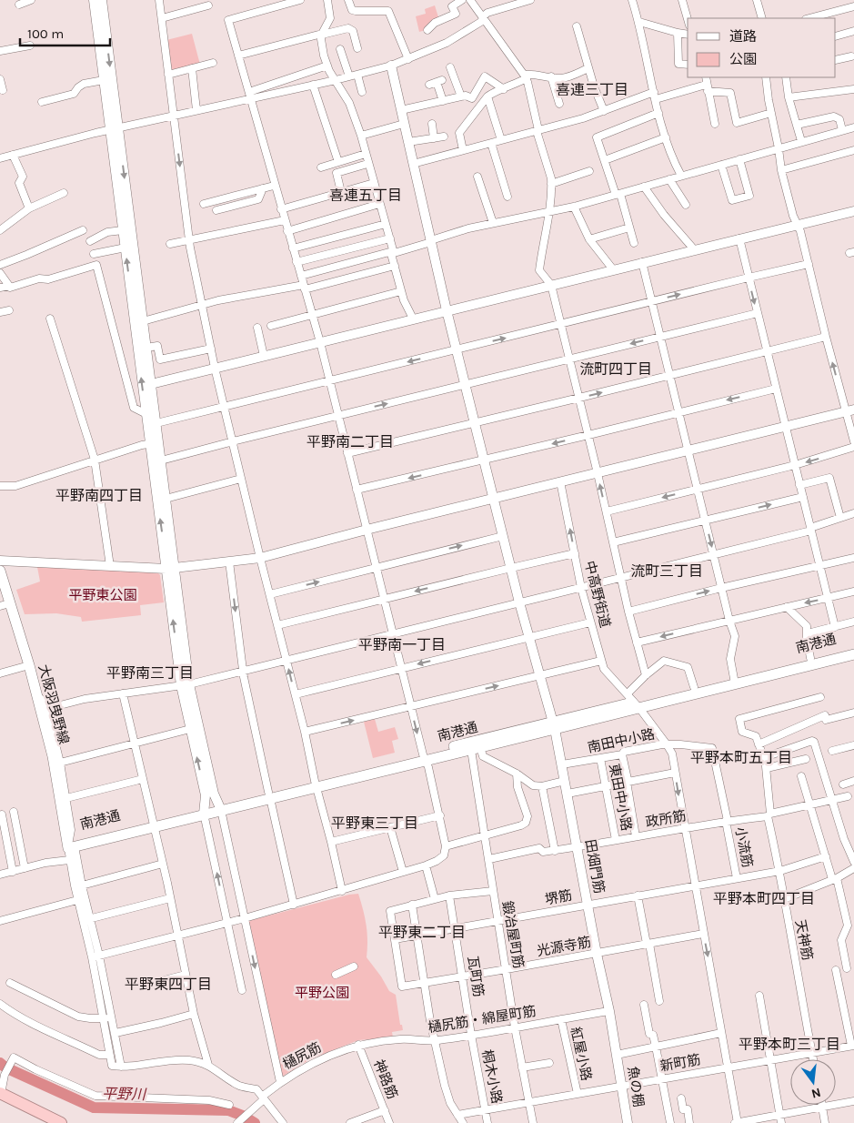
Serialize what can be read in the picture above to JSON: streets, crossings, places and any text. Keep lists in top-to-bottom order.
{
  "streets": {
    "main road": ["南港通", "大阪羽曳野線"],
    "street": [
      "中高野街道",
      "南田中小路",
      "東田中小路",
      "政所筋",
      "小流筋",
      "田畑門筋",
      "堺筋",
      "鍛冶屋町筋",
      "天神筋",
      "光源寺筋",
      "瓦町筋",
      "樋尻筋・綿屋町筋",
      "紅屋小路",
      "樋尻筋",
      "新町筋",
      "桐木小路",
      "神路筋",
      "魚の棚"
    ]
  },
  "crossings": [
    ["中高野街道", "南港通"],
    ["中高野街道", "南田中小路"],
    ["中高野街道", "政所筋"],
    ["中高野街道", "堺筋"],
    ["中高野街道", "光源寺筋"],
    ["中高野街道", "新町筋"],
    ["南港通", "大阪羽曳野線"],
    ["南港通", "田畑門筋"],
    ["南港通", "鍛冶屋町筋"],
    ["南田中小路", "東田中小路"],
    ["南田中小路", "小流筋"],
    ["南田中小路", "田畑門筋"],
    ["東田中小路", "政所筋"],
    ["政所筋", "小流筋"],
    ["政所筋", "田畑門筋"],
    ["政所筋", "鍛冶屋町筋"],
    ["政所筋", "天神筋"],
    ["小流筋", "堺筋"],
    ["田畑門筋", "堺筋"],
    ["田畑門筋", "光源寺筋"],
    ["田畑門筋", "樋尻筋・綿屋町筋"],
    ["田畑門筋", "魚の棚"],
    ["堺筋", "鍛冶屋町筋"],
    ["堺筋", "天神筋"],
    ["堺筋", "光源寺筋"],
    ["堺筋", "瓦町筋"],
    ["鍛冶屋町筋", "光源寺筋"],
    ["鍛冶屋町筋", "樋尻筋・綿屋町筋"],
    ["鍛冶屋町筋", "新町筋"],
    ["天神筋", "新町筋"],
    ["光源寺筋", "瓦町筋"],
    ["瓦町筋", "樋尻筋・綿屋町筋"],
    ["瓦町筋", "桐木小路"],
    ["樋尻筋・綿屋町筋", "紅屋小路"],
    ["樋尻筋・綿屋町筋", "樋尻筋"],
    ["樋尻筋・綿屋町筋", "桐木小路"],
    ["樋尻筋・綿屋町筋", "神路筋"],
    ["紅屋小路", "新町筋"],
    ["樋尻筋", "神路筋"],
    ["新町筋", "桐木小路"],
    ["新町筋", "魚の棚"]
  ],
  "districts": [
    "喜連三丁目",
    "喜連五丁目",
    "流町四丁目",
    "平野南二丁目",
    "平野南四丁目",
    "流町三丁目",
    "平野南一丁目",
    "平野南三丁目",
    "平野本町五丁目",
    "平野東三丁目",
    "平野本町四丁目",
    "平野東二丁目",
    "平野東四丁目",
    "平野本町三丁目"
  ],
  "water": ["平野川"],
  "parks": ["平野東公園", "平野公園"],
  "legend": ["道路", "公園"],
  "scale_bar": "100 m",
  "north": "bottom"
}
